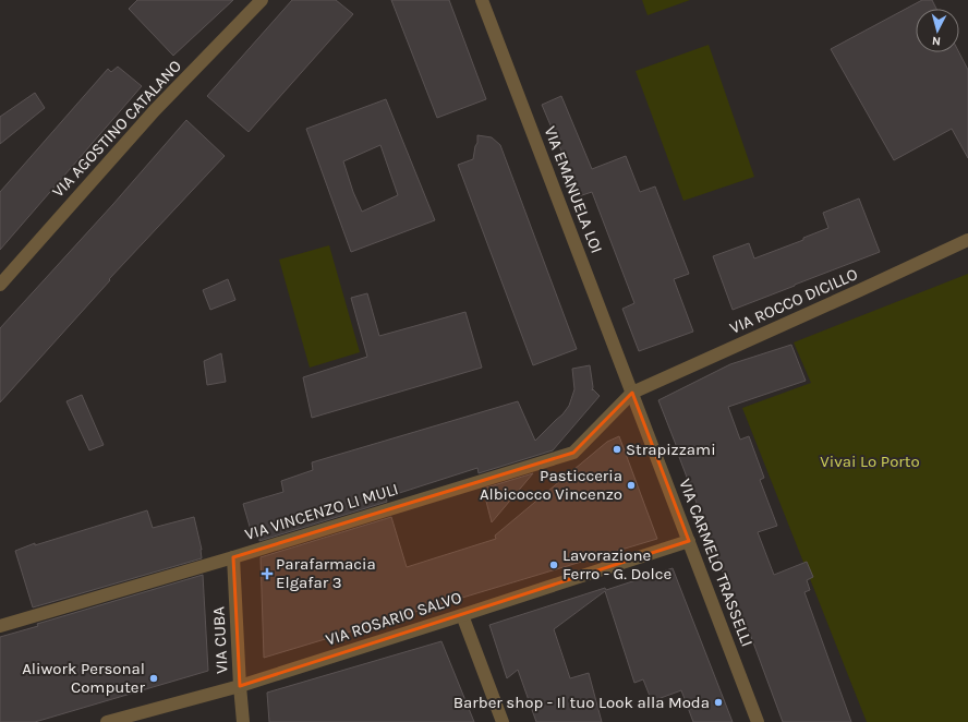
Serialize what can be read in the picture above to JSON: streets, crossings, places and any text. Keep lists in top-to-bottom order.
{
  "streets": {
    "street": [
      "VIA AGOSTINO CATALANO",
      "VIA EMANUELA LOI",
      "VIA ROCCO DICILLO",
      "VIA VINCENZO LI MULI",
      "VIA CARMELO TRASSELLI",
      "VIA ROSARIO SALVO",
      "VIA CUBA"
    ]
  },
  "crossings": [
    ["VIA EMANUELA LOI", "VIA ROCCO DICILLO"],
    ["VIA EMANUELA LOI", "VIA VINCENZO LI MULI"],
    ["VIA EMANUELA LOI", "VIA CARMELO TRASSELLI"],
    ["VIA ROCCO DICILLO", "VIA VINCENZO LI MULI"],
    ["VIA ROCCO DICILLO", "VIA CARMELO TRASSELLI"],
    ["VIA VINCENZO LI MULI", "VIA CARMELO TRASSELLI"],
    ["VIA VINCENZO LI MULI", "VIA CUBA"],
    ["VIA CARMELO TRASSELLI", "VIA ROSARIO SALVO"],
    ["VIA ROSARIO SALVO", "VIA CUBA"]
  ],
  "parks": ["Vivai Lo Porto"],
  "places": {
    "other": [
      "Strapizzami",
      "Pasticceria Albicocco Vincenzo",
      "Lavorazione Ferro - G. Dolce",
      "Aliwork Personal Computer",
      "Barber shop - Il tuo Look alla Moda"
    ],
    "health": ["Parafarmacia Elgafar 3"]
  },
  "north": "bottom"
}
